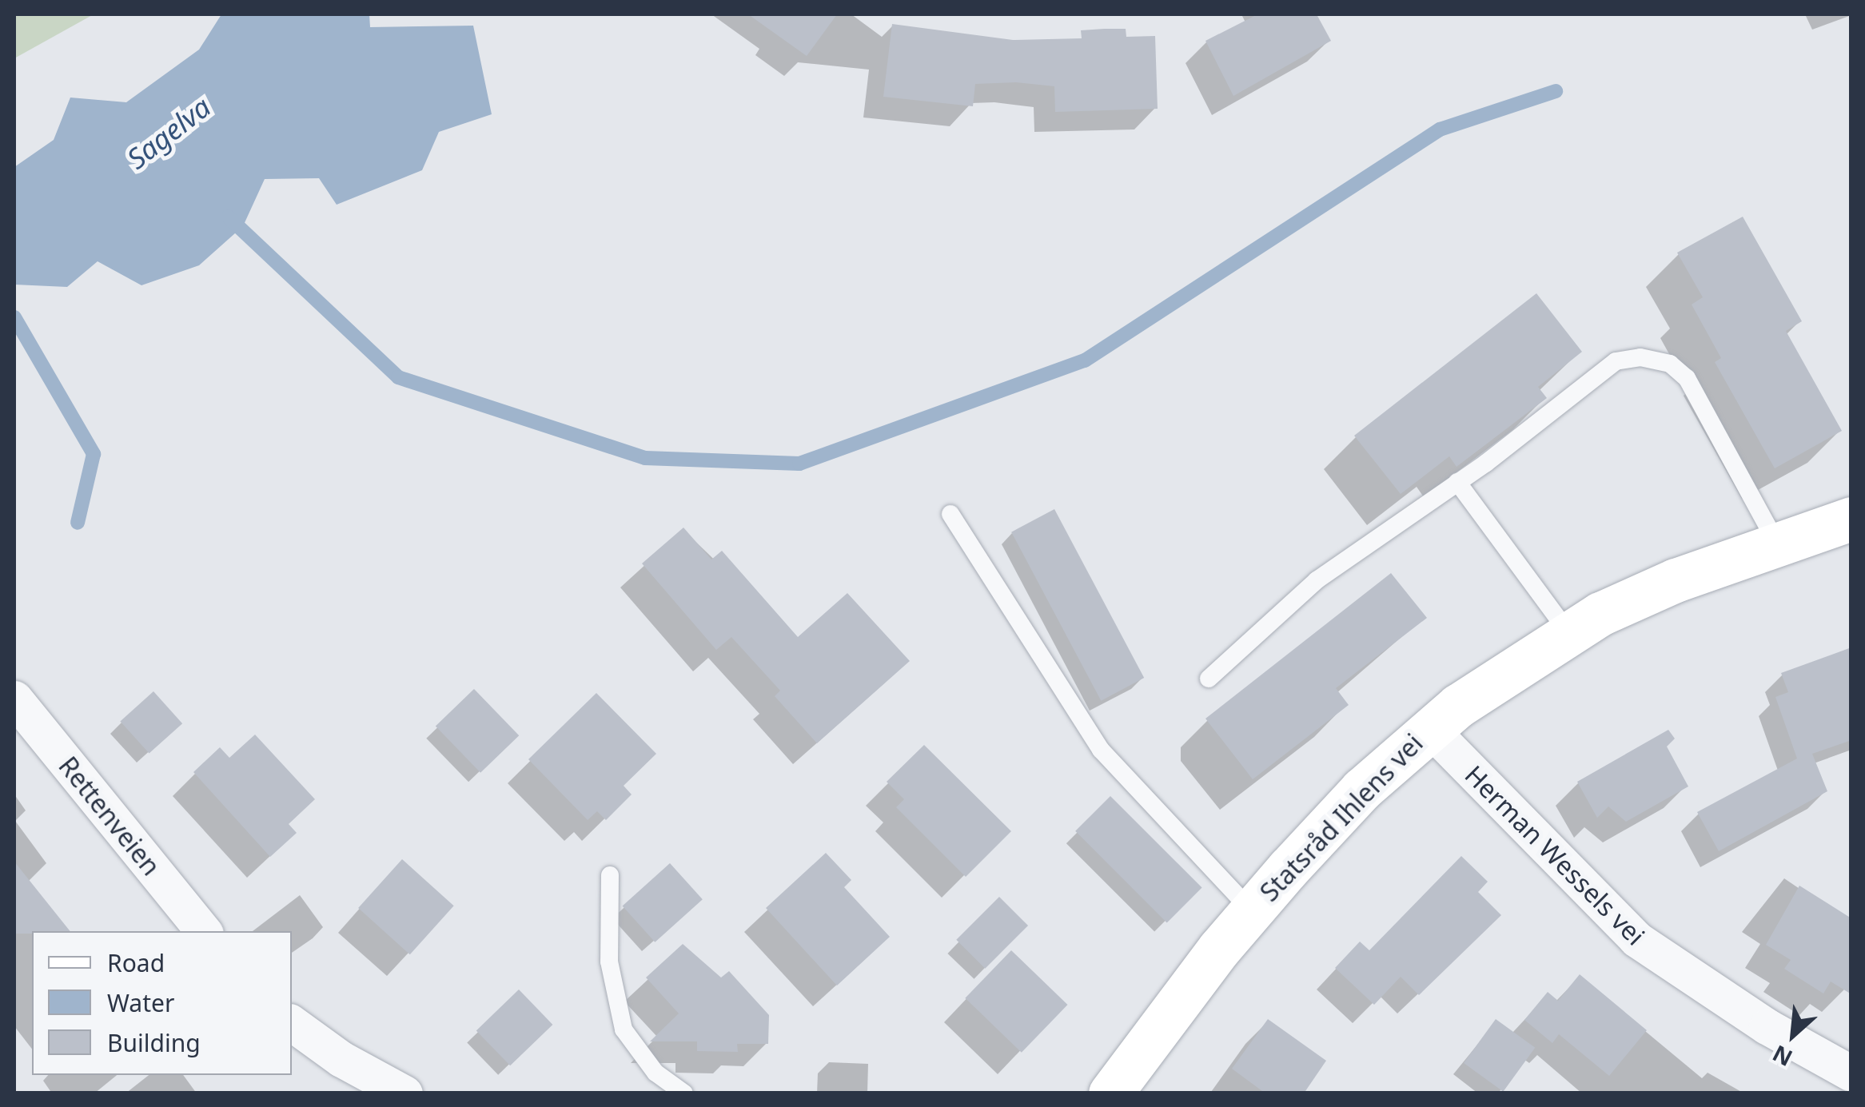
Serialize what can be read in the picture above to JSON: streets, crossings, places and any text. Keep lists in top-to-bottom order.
{
  "streets": {
    "street": ["Rettenveien", "Statsråd Ihlens vei", "Herman Wessels vei"]
  },
  "crossings": [
    ["Statsråd Ihlens vei", "Herman Wessels vei"]
  ],
  "water": ["Sagelva"],
  "legend": ["Road", "Water", "Building"],
  "north": "bottom left"
}
